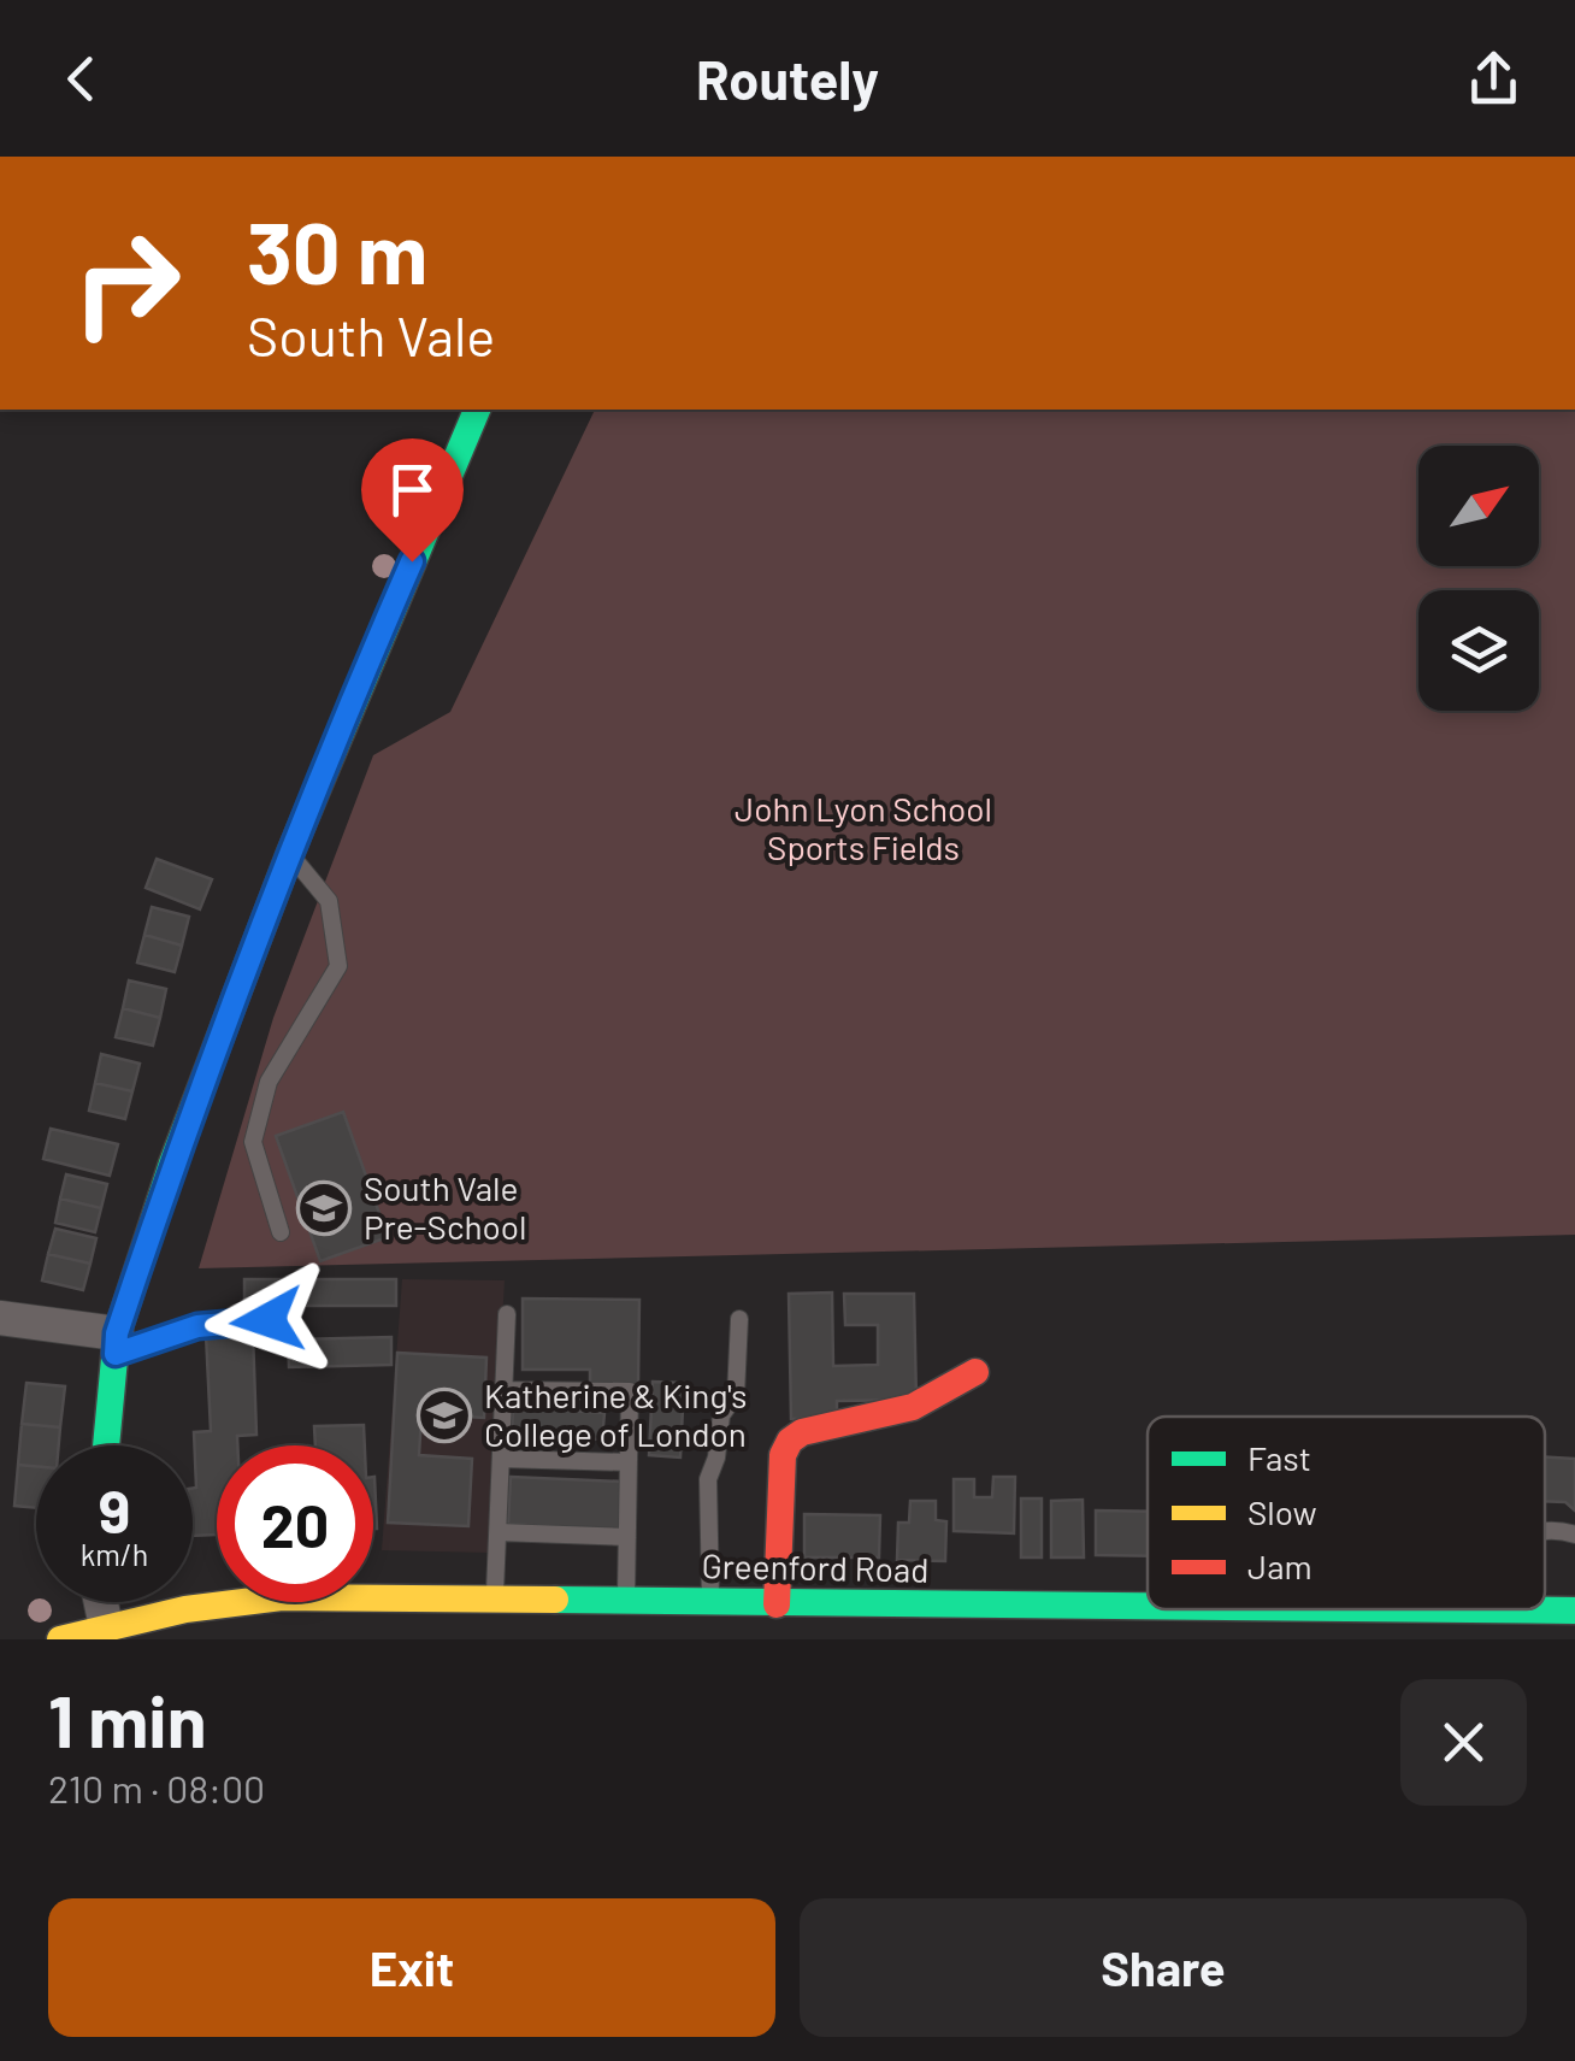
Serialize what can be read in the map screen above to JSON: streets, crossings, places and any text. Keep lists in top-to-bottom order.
{
  "streets": {
    "main road": ["Greenford Road"]
  },
  "parks": ["John Lyon School Sports Fields"],
  "places": {
    "school or university": ["South Vale Pre-School", "Katherine & King's College of London"]
  },
  "legend": ["Fast", "Slow", "Jam"],
  "north": "top right",
  "page": {
    "header": "Routely",
    "turn": ["30 m", "South Vale"],
    "speed": "9 km/h",
    "limit": "20",
    "heading": ["1 min", "210 m · 08:00"],
    "buttons": ["Exit", "Share"]
  }
}
